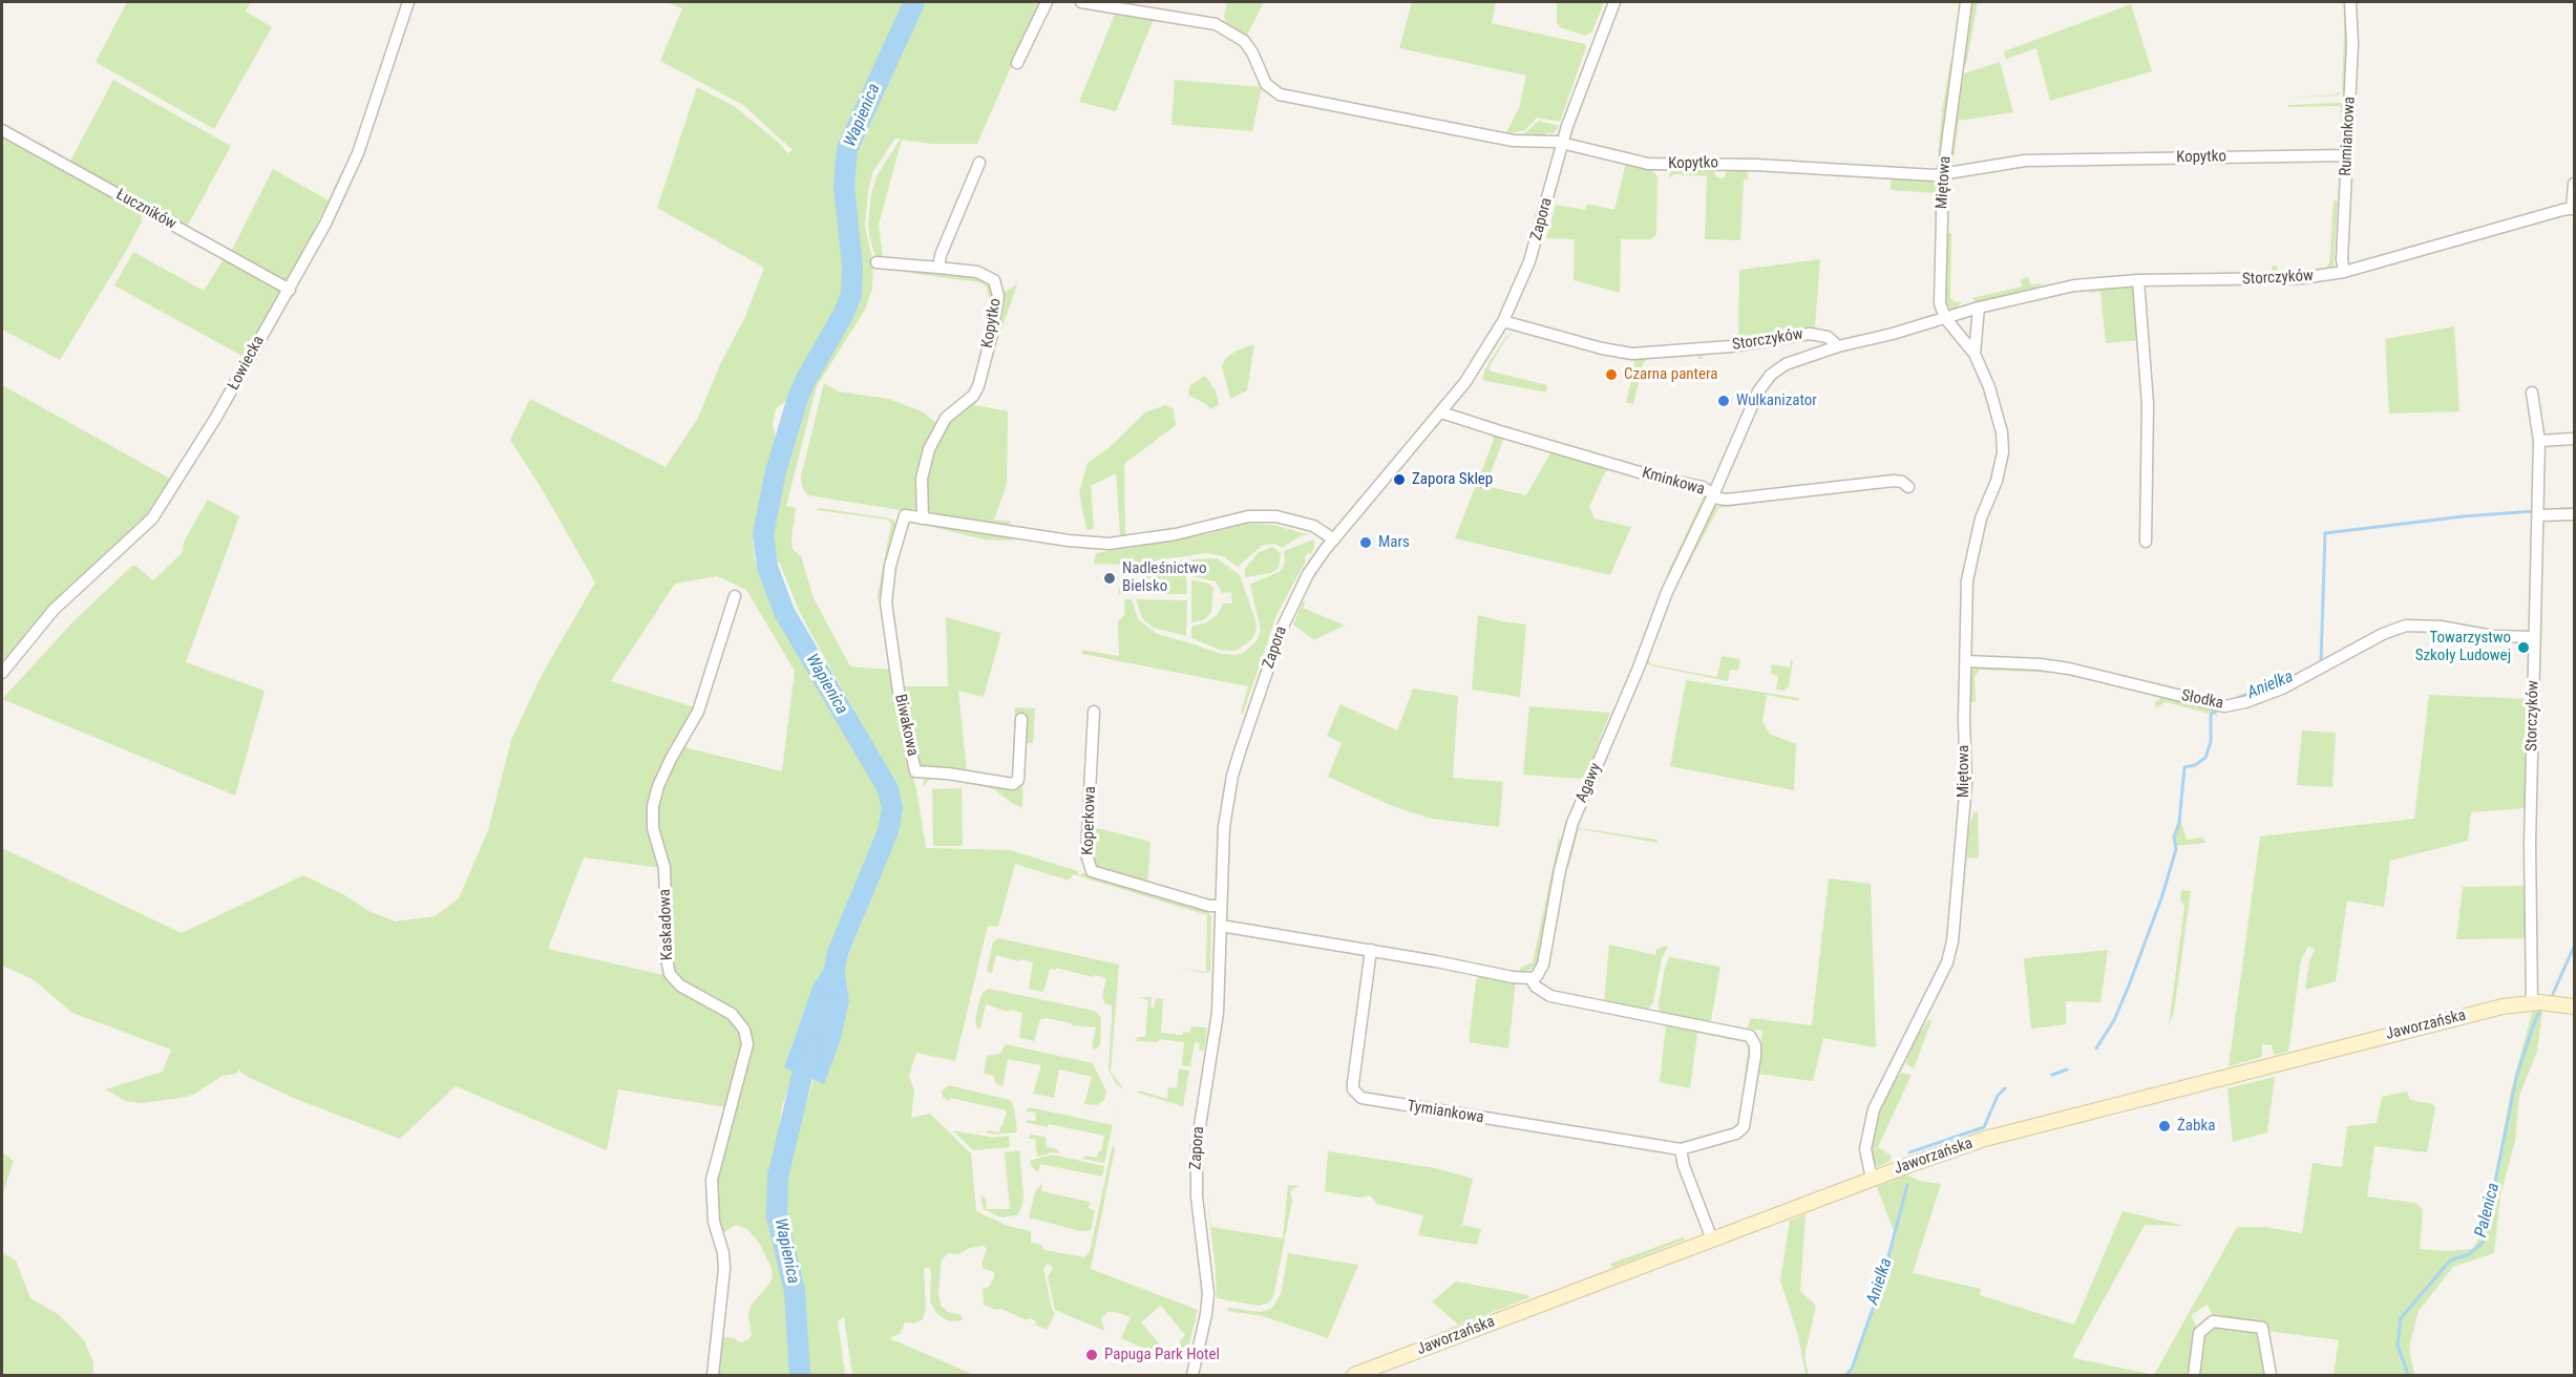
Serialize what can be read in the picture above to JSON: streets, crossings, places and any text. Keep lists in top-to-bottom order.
{
  "streets": {
    "street": [
      "Rumiankowa",
      "Kopytko",
      "Miętowa",
      "Łuczników",
      "Zapora",
      "Storczyków",
      "Łowiecka",
      "Kminkowa",
      "Słodka",
      "Biwakowa",
      "Agawy",
      "Koperkowa",
      "Kaskadowa",
      "Jaworzańska",
      "Tymiankowa"
    ]
  },
  "crossings": [
    ["Rumiankowa", "Kopytko"],
    ["Rumiankowa", "Storczyków"],
    ["Kopytko", "Miętowa"],
    ["Kopytko", "Zapora"],
    ["Kopytko", "Biwakowa"],
    ["Miętowa", "Storczyków"],
    ["Miętowa", "Słodka"],
    ["Miętowa", "Jaworzańska"],
    ["Łuczników", "Łowiecka"],
    ["Zapora", "Storczyków"],
    ["Zapora", "Kminkowa"],
    ["Zapora", "Koperkowa"],
    ["Storczyków", "Słodka"],
    ["Storczyków", "Agawy"],
    ["Storczyków", "Jaworzańska"],
    ["Kminkowa", "Agawy"],
    ["Agawy", "Tymiankowa"]
  ],
  "water": ["Wapienica", "Anielka", "Palenica"],
  "places": [
    "Czarna pantera",
    "Wulkanizator",
    "Zapora Sklep",
    "Mars",
    "Nadleśnictwo Bielsko",
    "Towarzystwo Szkoły Ludowej",
    "Żabka",
    "Papuga Park Hotel"
  ]
}
